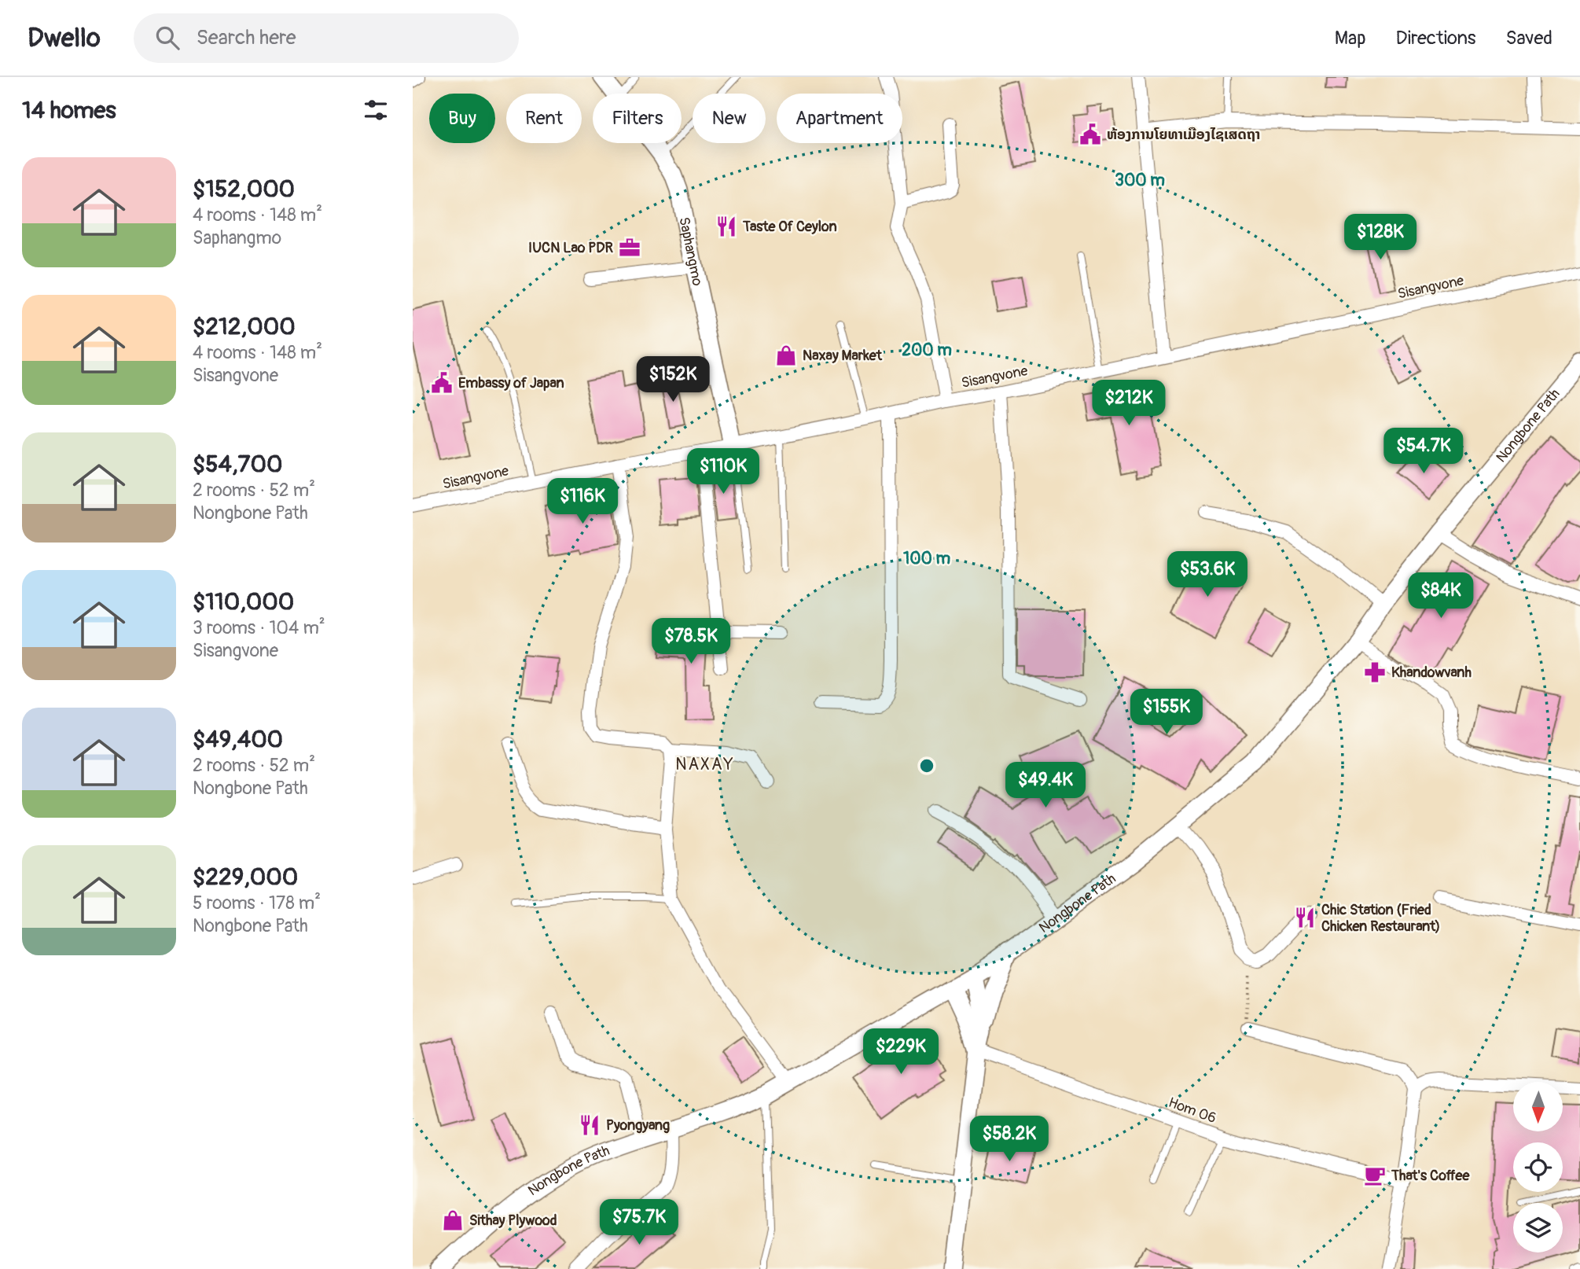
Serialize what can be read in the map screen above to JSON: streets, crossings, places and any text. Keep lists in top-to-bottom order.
{
  "streets": {
    "street": [
      "Saphangmo",
      "Sisangvone",
      "Nongbone Path",
      "Hom 06"
    ]
  },
  "crossings": [
    ["Saphangmo", "Sisangvone"]
  ],
  "districts": ["NAXAY"],
  "places": {
    "public building": ["ຫ້ອງການໂຍທາເມືອງໄຊເສດຖາ", "Embassy of Japan"],
    "restaurant": ["Taste Of Ceylon", "Chic Station (Fried Chicken Restaurant)", "Pyongyang"],
    "office": ["IUCN Lao PDR"],
    "shop": ["Naxay Market", "Sithay Plywood"],
    "pharmacy": ["Khandowvanh"],
    "cafe": ["That's Coffee"]
  },
  "north": "bottom",
  "page": {
    "header": "Dwello",
    "search": "Search here",
    "nav": ["Map", "Directions", "Saved"],
    "heading": "14 homes",
    "chip": [
      "Buy",
      "Rent",
      "Filters",
      "New",
      "Apartment"
    ],
    "list": [
      {
        "name": "$152,000",
        "note": "4 rooms · 148 m² · Saphangmo"
      },
      {
        "name": "$212,000",
        "note": "4 rooms · 148 m² · Sisangvone"
      },
      {
        "name": "$54,700",
        "note": "2 rooms · 52 m² · Nongbone Path"
      },
      {
        "name": "$110,000",
        "note": "3 rooms · 104 m² · Sisangvone"
      },
      {
        "name": "$49,400",
        "note": "2 rooms · 52 m² · Nongbone Path"
      },
      {
        "name": "$229,000",
        "note": "5 rooms · 178 m² · Nongbone Path"
      }
    ],
    "price": [
      "$128K",
      "$152K",
      "$212K",
      "$54.7K",
      "$110K",
      "$116K",
      "$53.6K",
      "$84K",
      "$78.5K",
      "$155K",
      "$49.4K",
      "$229K",
      "$58.2K",
      "$75.7K"
    ]
  },
  "rings": ["300 m", "200 m", "100 m"]
}
